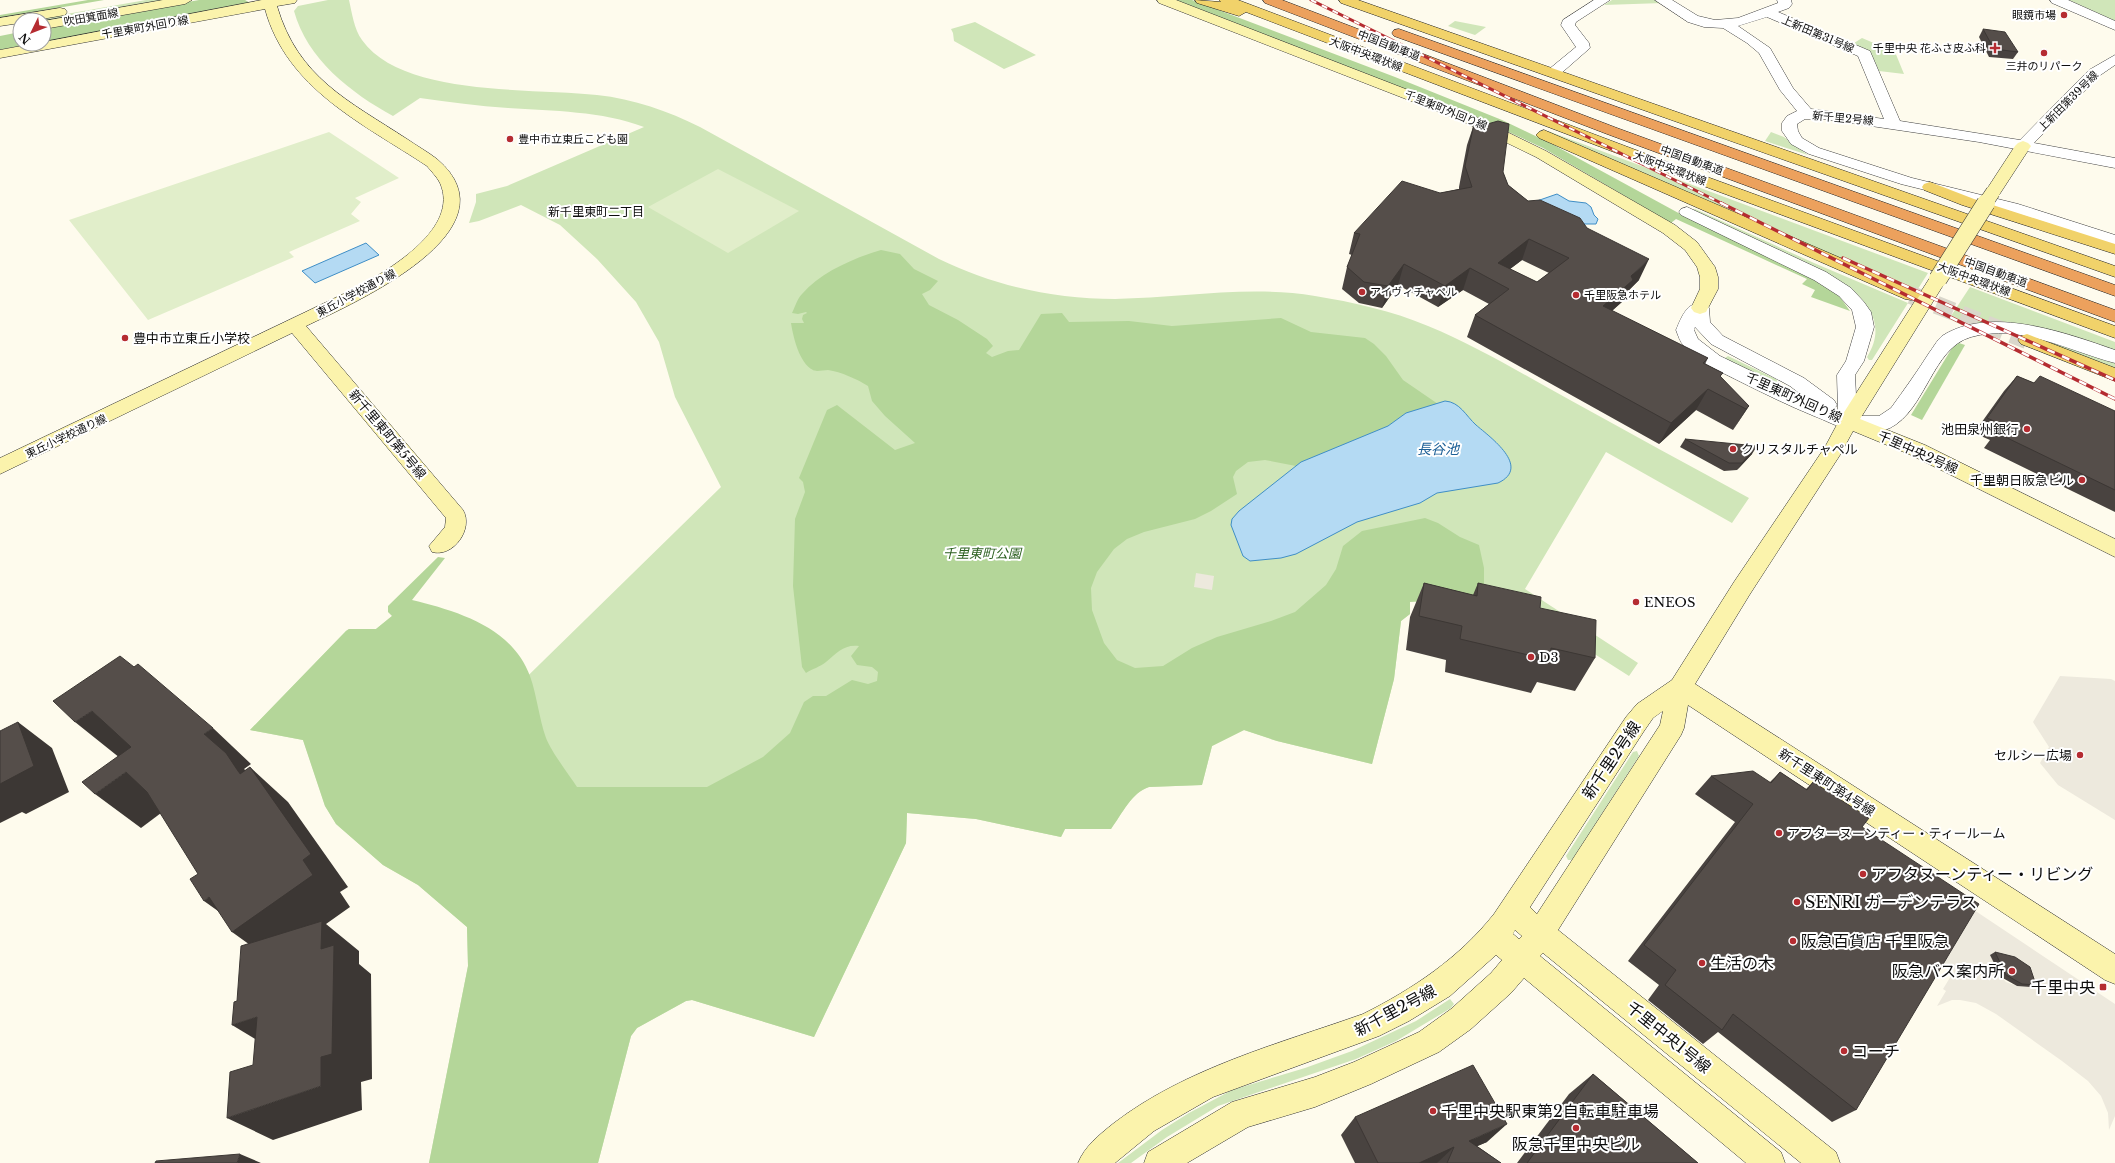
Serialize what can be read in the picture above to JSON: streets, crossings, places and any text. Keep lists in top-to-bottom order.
{
  "streets": {
    "highway": ["中国自動車道"],
    "main road": ["大阪中央環状線"],
    "street": [
      "吹田箕面線",
      "千里東町外回り線",
      "上新田第31号線",
      "上新田第39号線",
      "新千里2号線",
      "東丘小学校通り線",
      "新千里東町第5号線",
      "千里中央2号線",
      "新千里東町第4号線",
      "千里中央1号線"
    ]
  },
  "crossings": [
    ["千里東町外回り線", "新千里2号線"],
    ["千里東町外回り線", "東丘小学校通り線"],
    ["千里東町外回り線", "千里中央2号線"],
    ["上新田第31号線", "新千里2号線"],
    ["上新田第39号線", "新千里2号線"],
    ["新千里2号線", "千里中央2号線"],
    ["新千里2号線", "新千里東町第4号線"],
    ["新千里2号線", "千里中央1号線"],
    ["東丘小学校通り線", "新千里東町第5号線"]
  ],
  "districts": ["新千里東町二丁目"],
  "water": ["長谷池"],
  "parks": ["千里東町公園"],
  "places": {
    "other": [
      "眼鏡市場",
      "三井のリパーク",
      "豊中市立東丘こども園",
      "アイヴィチャペル",
      "千里阪急ホテル",
      "豊中市立東丘小学校",
      "池田泉州銀行",
      "クリスタルチャペル",
      "千里朝日阪急ビル",
      "ENEOS",
      "D3",
      "セルシー広場",
      "アフターヌーンティー・ティールーム",
      "アフタヌーンティー・リビング",
      "SENRI ガーデンテラス",
      "阪急百貨店 千里阪急",
      "生活の木",
      "阪急バス案内所",
      "コーチ",
      "千里中央駅東第2自転車駐車場",
      "阪急千里中央ビル"
    ],
    "health": ["千里中央 花ふさ皮ふ科"],
    "transit": ["千里中央"]
  },
  "north": "bottom left"
}
